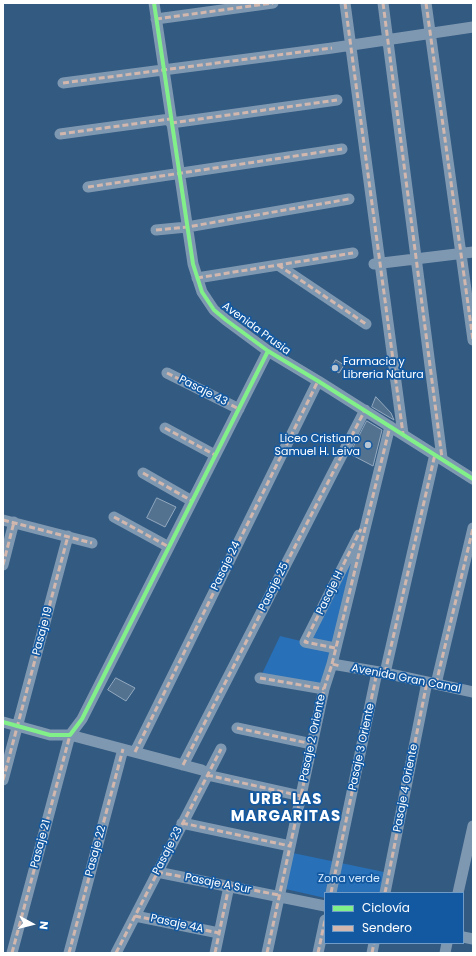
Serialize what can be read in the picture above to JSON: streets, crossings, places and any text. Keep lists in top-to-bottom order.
{
  "streets": {
    "street": [
      "Avenida Prusia",
      "Pasaje 43",
      "Pasaje 24",
      "Pasaje 25",
      "Pasaje H",
      "Pasaje 19",
      "Avenida Gran Canal",
      "Pasaje 2 Oriente",
      "Pasaje 3 Oriente",
      "Pasaje 4 Oriente",
      "Pasaje 21",
      "Pasaje 22",
      "Pasaje 23",
      "Pasaje A Sur",
      "Pasaje 4A"
    ]
  },
  "crossings": [
    ["Avenida Prusia", "Pasaje 24"],
    ["Avenida Prusia", "Pasaje 25"],
    ["Avenida Prusia", "Pasaje 2 Oriente"],
    ["Avenida Prusia", "Pasaje 3 Oriente"],
    ["Pasaje H", "Pasaje 2 Oriente"],
    ["Avenida Gran Canal", "Pasaje 2 Oriente"],
    ["Avenida Gran Canal", "Pasaje 3 Oriente"],
    ["Avenida Gran Canal", "Pasaje 4 Oriente"],
    ["Pasaje 2 Oriente", "Pasaje A Sur"],
    ["Pasaje 23", "Pasaje A Sur"],
    ["Pasaje 23", "Pasaje 4A"]
  ],
  "districts": ["URB. LAS MARGARITAS"],
  "parks": ["Zona verde"],
  "places": ["Farmacia y Libreria Natura", "Liceo Cristiano Samuel H. Leiva"],
  "legend": ["Ciclovía", "Sendero"],
  "north": "right"
}
